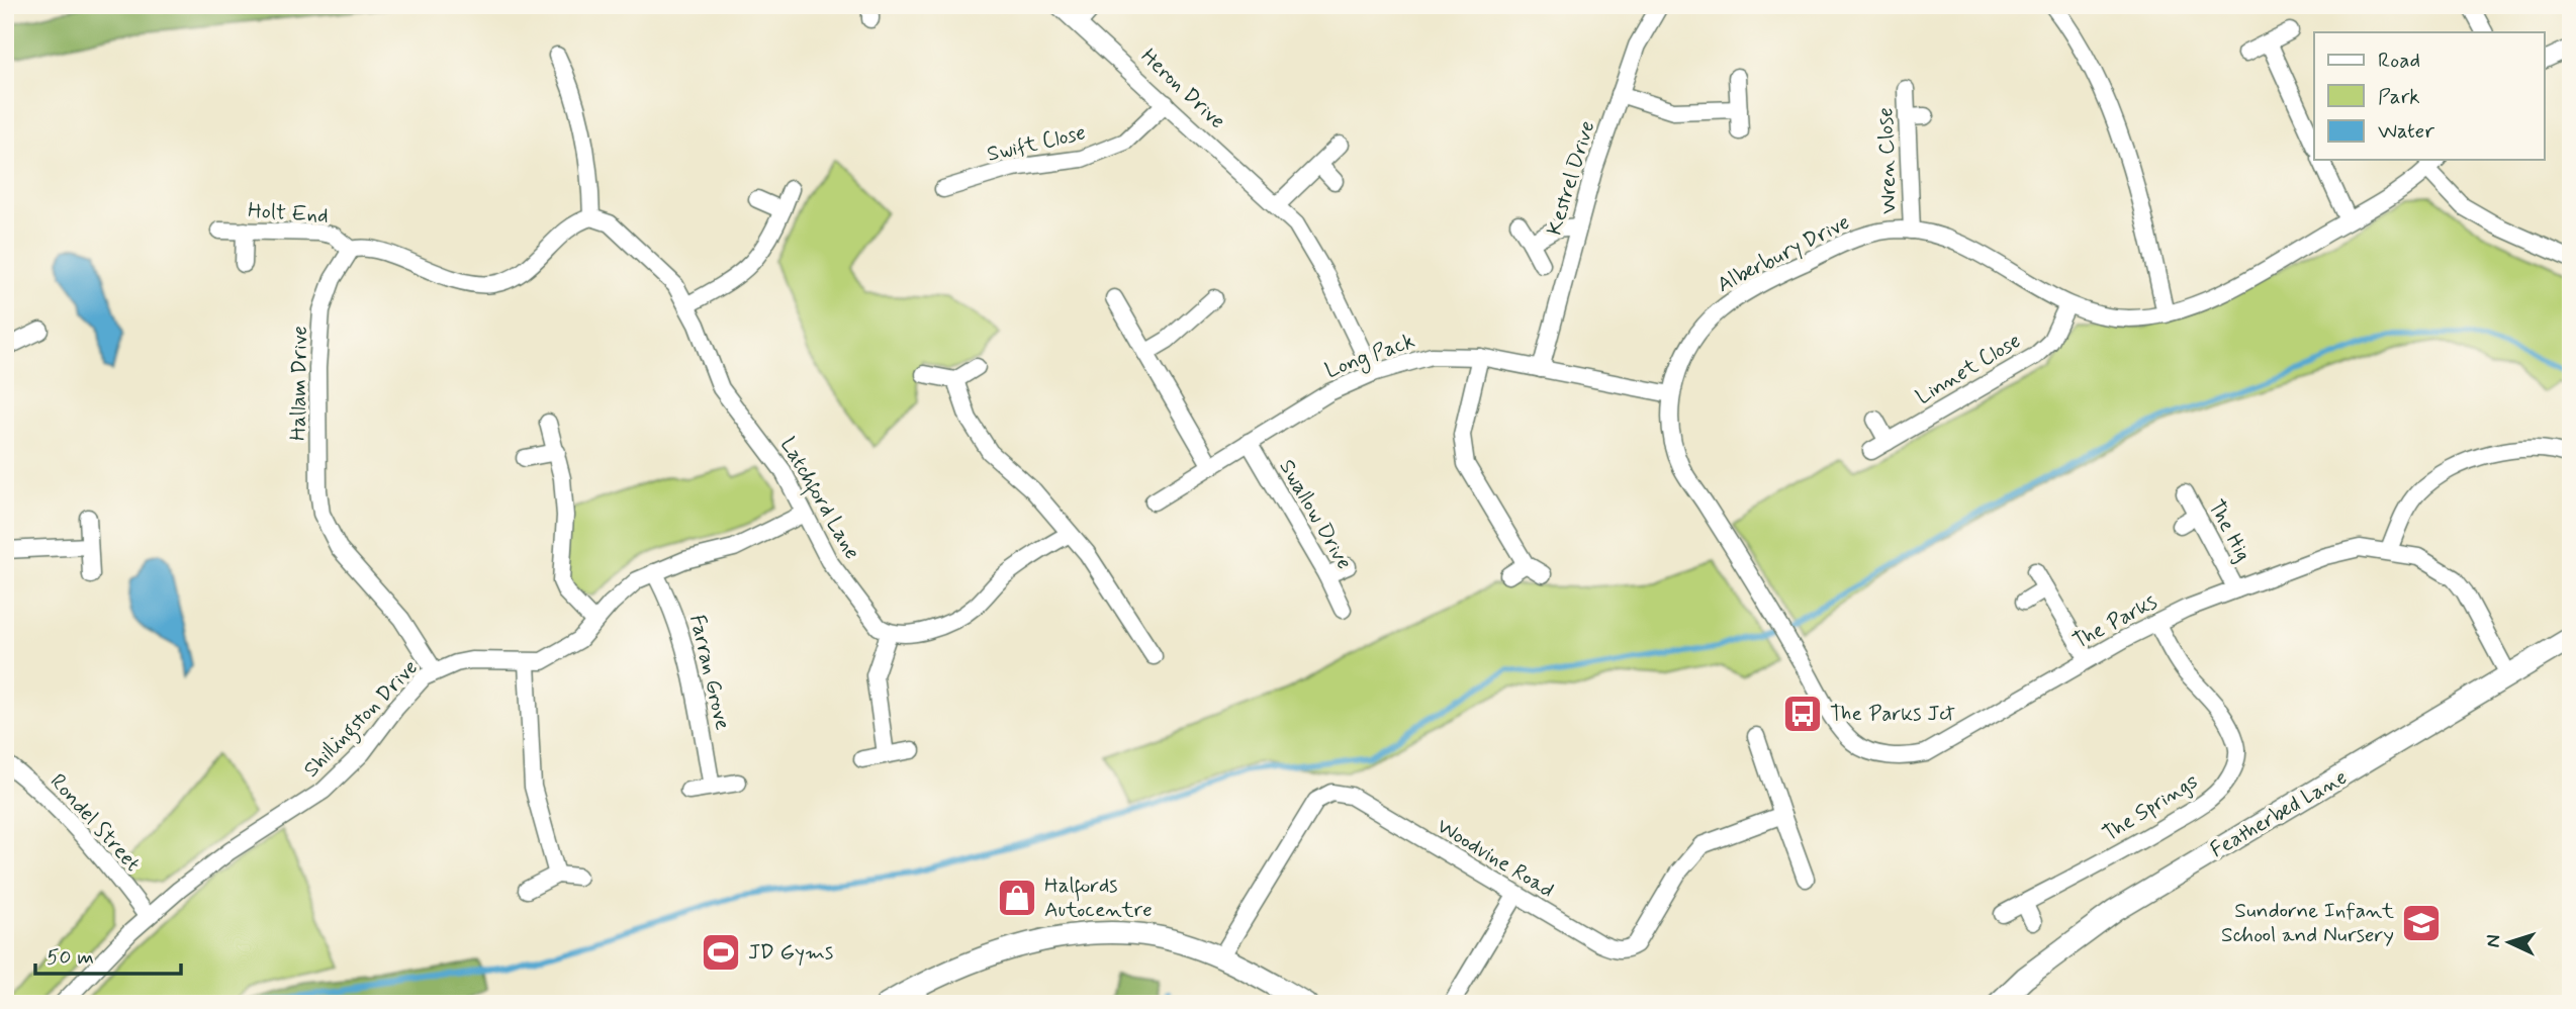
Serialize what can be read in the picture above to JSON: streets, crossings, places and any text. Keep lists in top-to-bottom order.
{
  "streets": {
    "street": [
      "Heron Drive",
      "Swift Close",
      "Wren Close",
      "Kestrel Drive",
      "Holt End",
      "Alberbury Drive",
      "Long Pack",
      "Linnet Close",
      "Hallam Drive",
      "Latchford Lane",
      "Swallow Drive",
      "The Hig",
      "The Parks",
      "Farran Grove",
      "Shillingston Drive",
      "The Springs",
      "Featherbed Lane",
      "Rondel Street",
      "Woodvine Road"
    ]
  },
  "crossings": [
    ["Heron Drive", "Swift Close"],
    ["Heron Drive", "Long Pack"],
    ["Wren Close", "Alberbury Drive"],
    ["Kestrel Drive", "Long Pack"],
    ["Holt End", "Hallam Drive"],
    ["Alberbury Drive", "Long Pack"],
    ["Alberbury Drive", "Linnet Close"],
    ["Alberbury Drive", "The Parks"],
    ["Long Pack", "Swallow Drive"],
    ["Hallam Drive", "Shillingston Drive"],
    ["Latchford Lane", "Shillingston Drive"],
    ["The Hig", "The Parks"],
    ["The Parks", "The Springs"],
    ["The Parks", "Featherbed Lane"],
    ["Farran Grove", "Shillingston Drive"],
    ["Shillingston Drive", "Rondel Street"]
  ],
  "places": {
    "bus stop": ["The Parks Jct"],
    "shop": ["Halfords Autocentre"],
    "school or university": ["Sundorne Infant School and Nursery"],
    "sports": ["JD Gyms"]
  },
  "legend": ["Road", "Park", "Water"],
  "scale_bar": "50 m",
  "north": "left"
}
